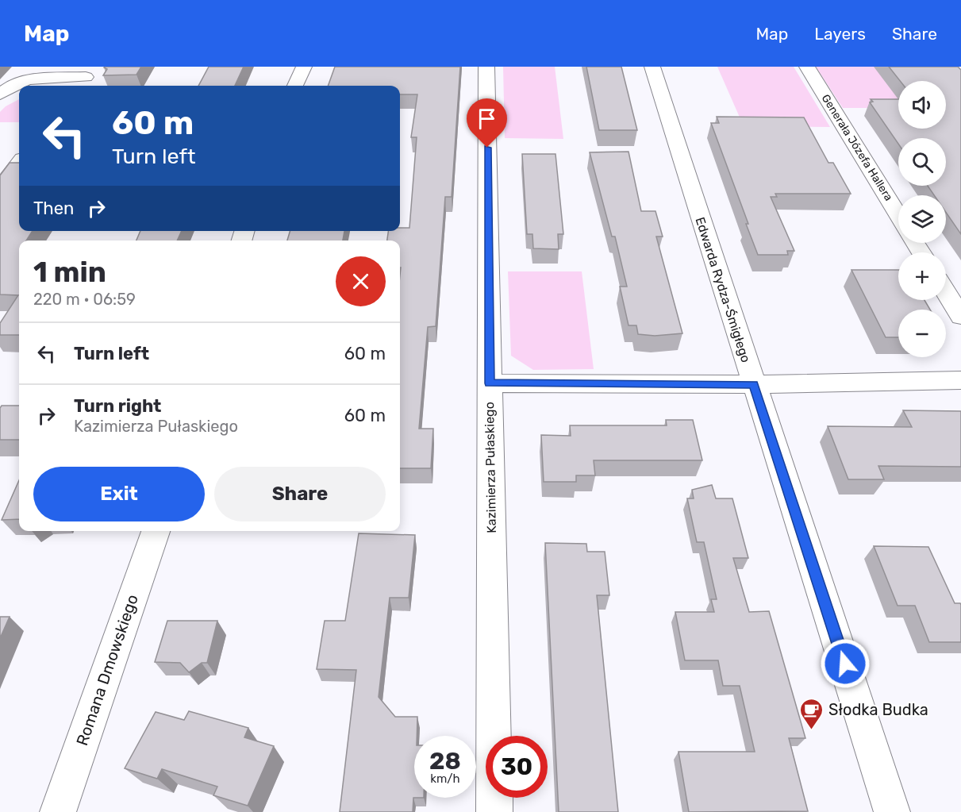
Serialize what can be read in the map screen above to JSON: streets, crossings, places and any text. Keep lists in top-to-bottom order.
{
  "streets": {
    "street": [
      "Generała Józefa Hallera",
      "Edwarda Rydza-Śmigłego",
      "Kazimierza Pułaskiego",
      "Romana Dmowskiego"
    ]
  },
  "places": {
    "cafe": ["Słodka Budka"]
  },
  "page": {
    "header": "Map",
    "nav": ["Map", "Layers", "Share"],
    "map_buttons": ["+", "−"],
    "turn": ["60 m", "Turn left"],
    "then": "Then",
    "heading": ["1 min", "220 m · 06:59"],
    "list": [
      {
        "name": "Turn left",
        "value": "60 m"
      },
      {
        "name": "Turn right",
        "note": "Kazimierza Pułaskiego",
        "value": "60 m"
      }
    ],
    "buttons": ["Exit", "Share"],
    "speed": "28 km/h",
    "limit": "30"
  }
}
